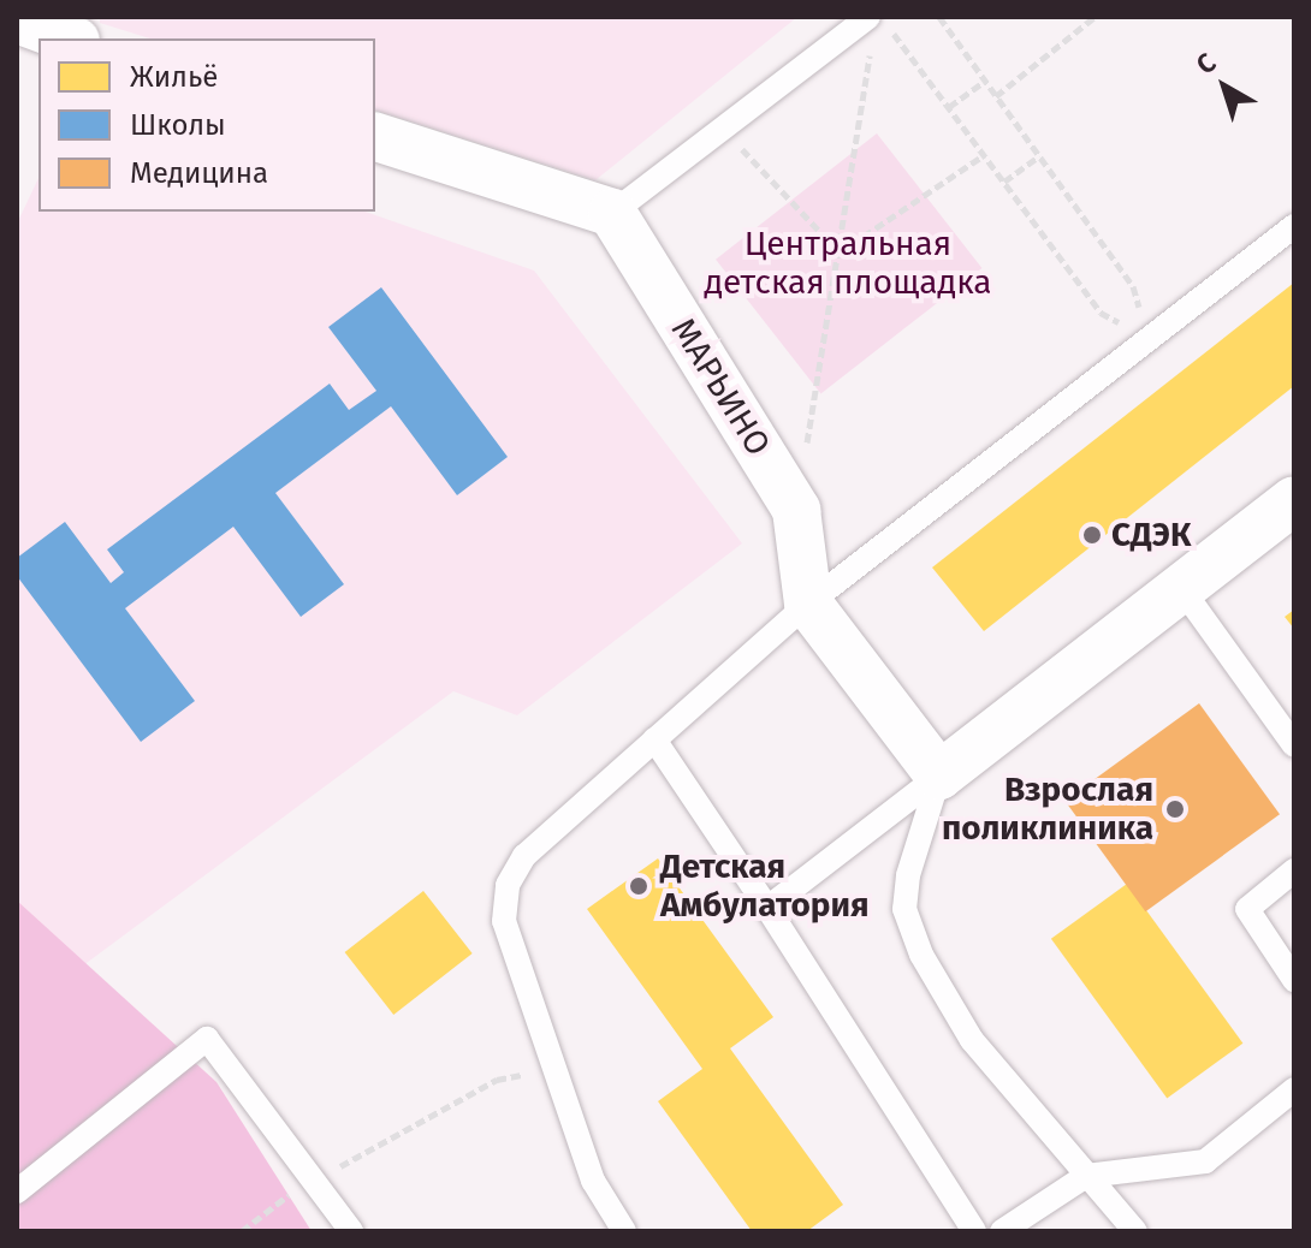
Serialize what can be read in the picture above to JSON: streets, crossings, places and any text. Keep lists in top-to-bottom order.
{
  "streets": {
    "street": ["МАРЬИНО"]
  },
  "parks": ["Центральная детская площадка"],
  "places": ["СДЭК", "Взрослая поликлиника", "Детская Амбулатория"],
  "legend": ["Жильё", "Школы", "Медицина"],
  "north": "top left"
}
